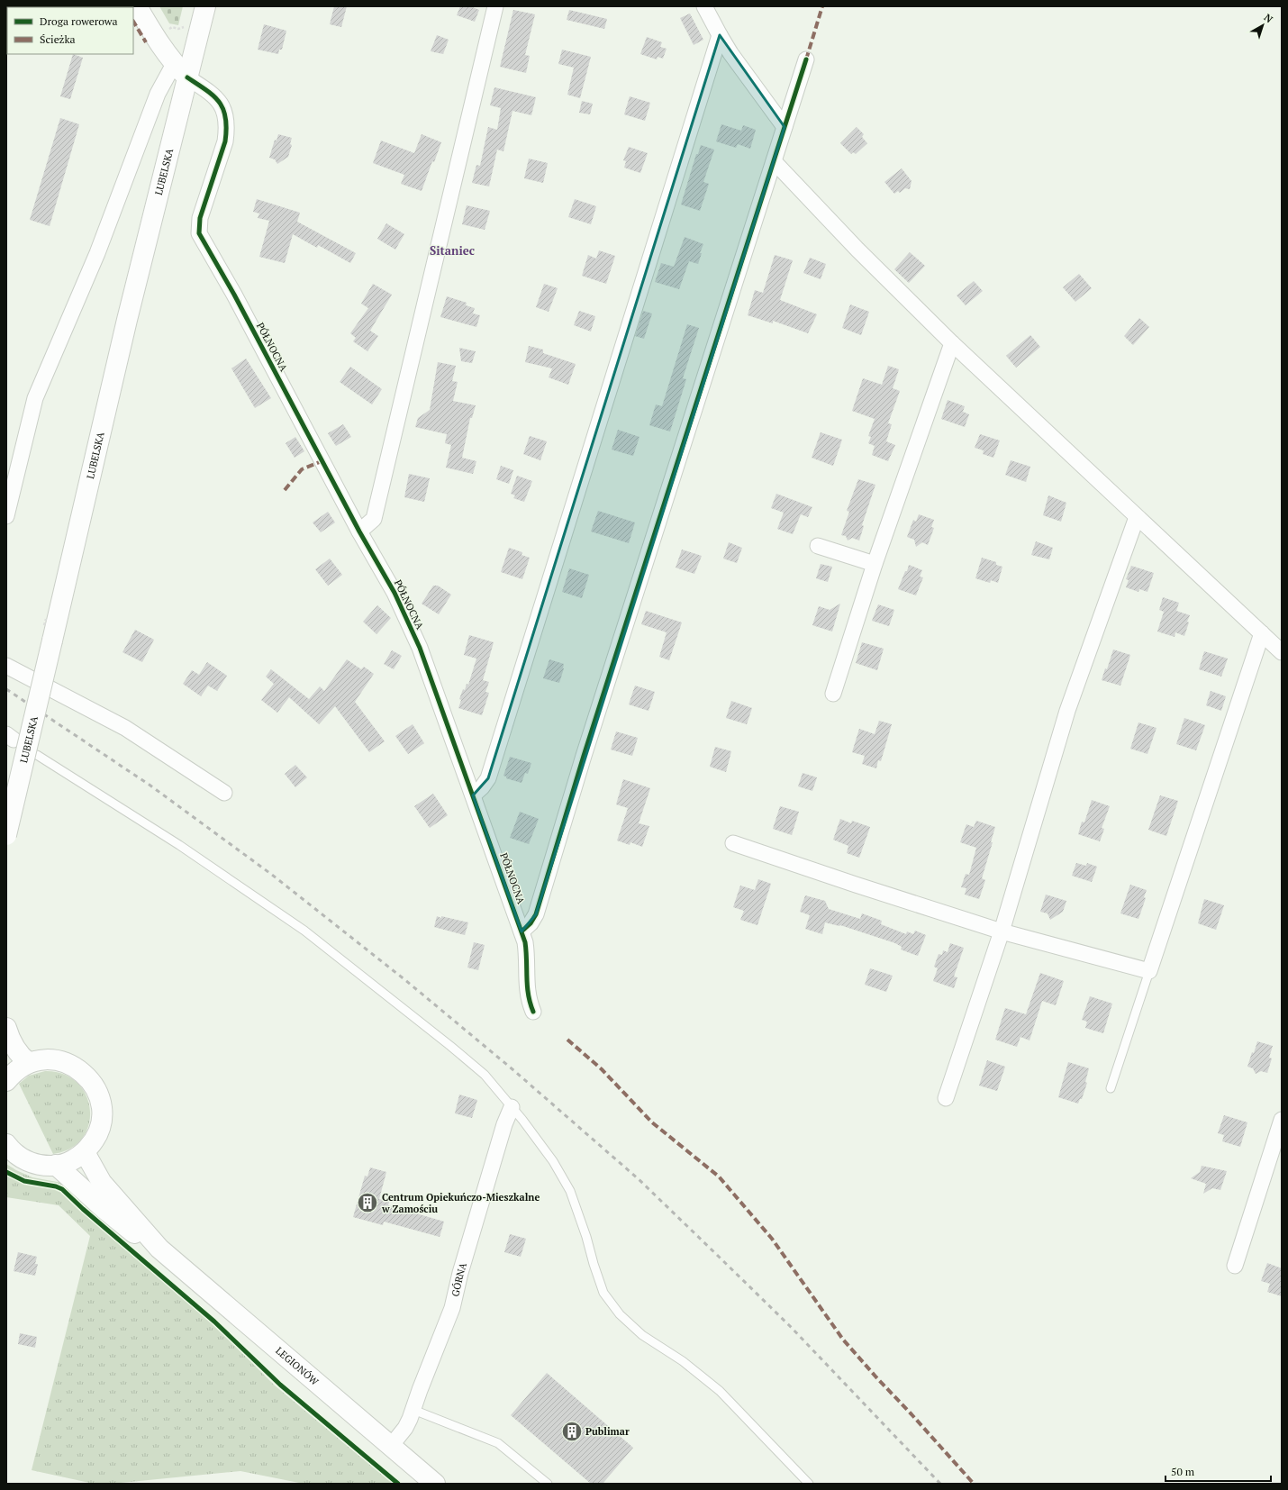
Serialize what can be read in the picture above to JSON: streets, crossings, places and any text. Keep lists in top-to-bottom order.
{
  "streets": {
    "main road": ["LUBELSKA", "LEGIONÓW"],
    "street": ["PÓŁNOCNA", "GÓRNA"]
  },
  "crossings": [
    ["LUBELSKA", "PÓŁNOCNA"],
    ["GÓRNA", "LEGIONÓW"]
  ],
  "districts": ["Sitaniec"],
  "places": {
    "building": ["Centrum Opiekuńczo-Mieszkalne w Zamościu", "Publimar"]
  },
  "legend": ["Droga rowerowa", "Ścieżka"],
  "scale_bar": "50 m",
  "north": "top right"
}
